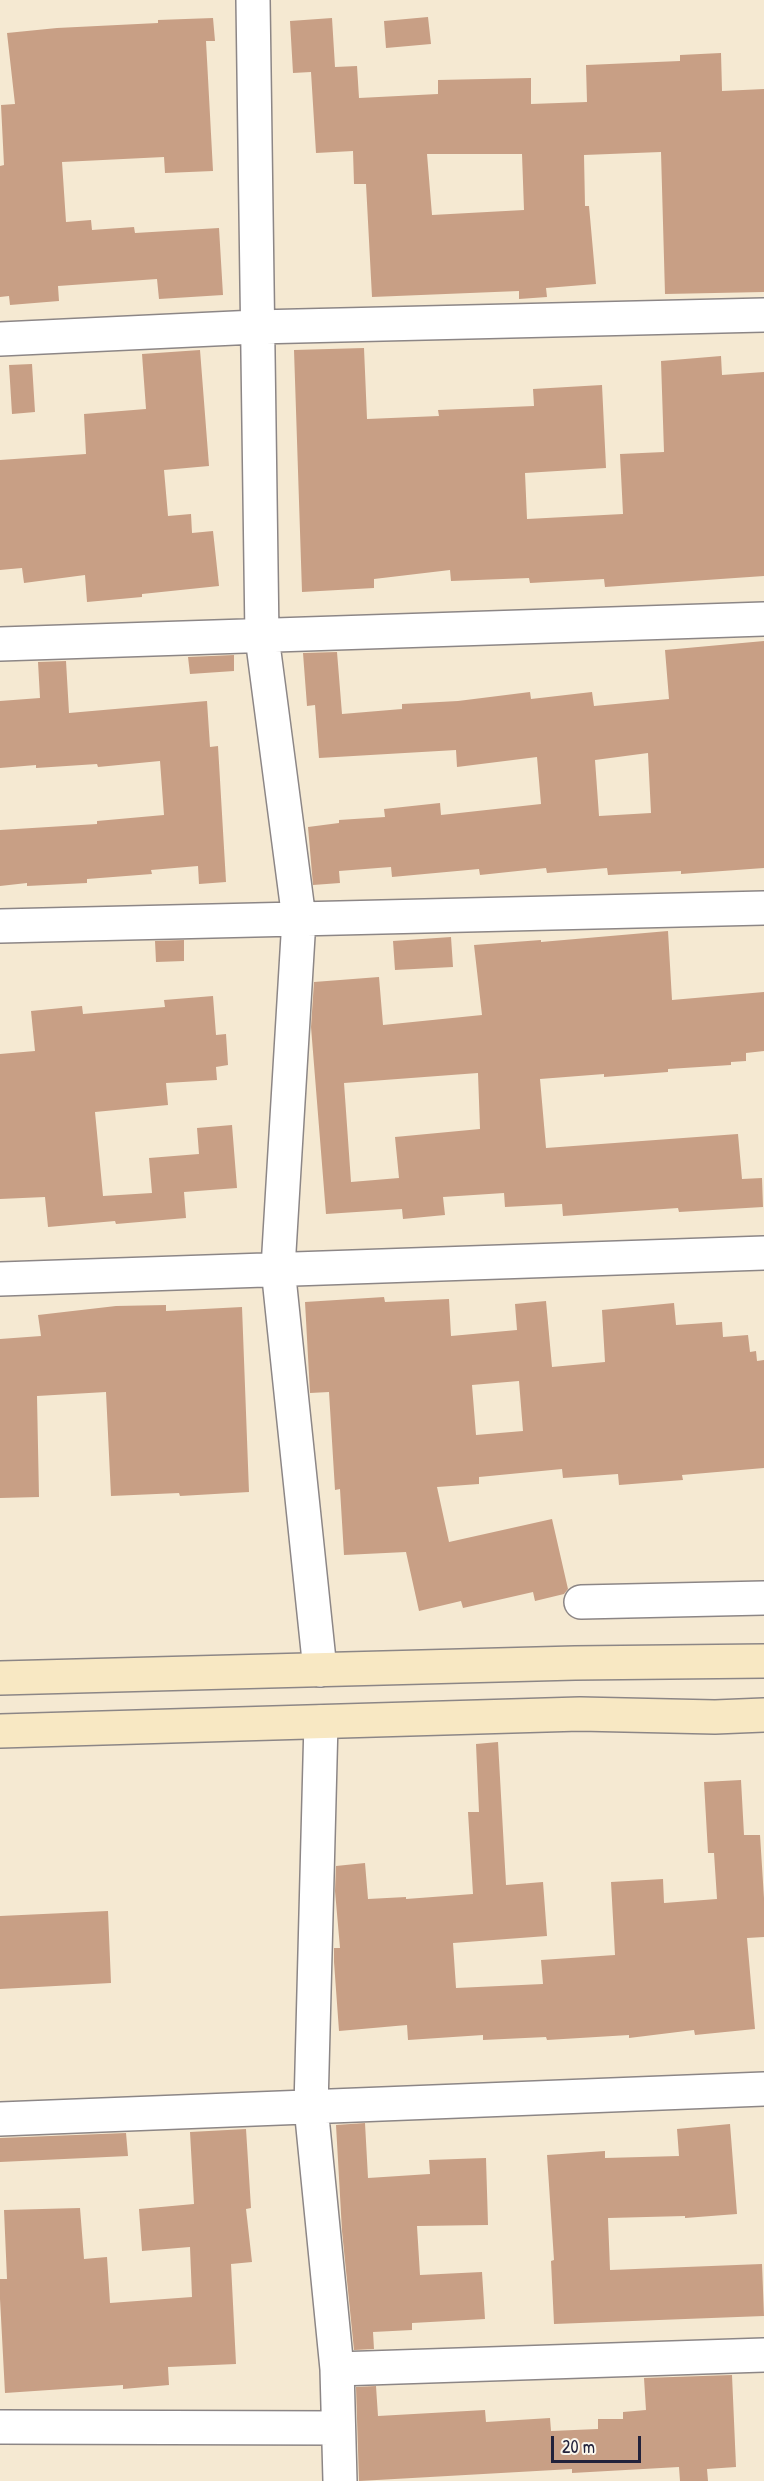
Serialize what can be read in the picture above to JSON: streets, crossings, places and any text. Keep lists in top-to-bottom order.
{
  "scale_bar": "20 m"
}
